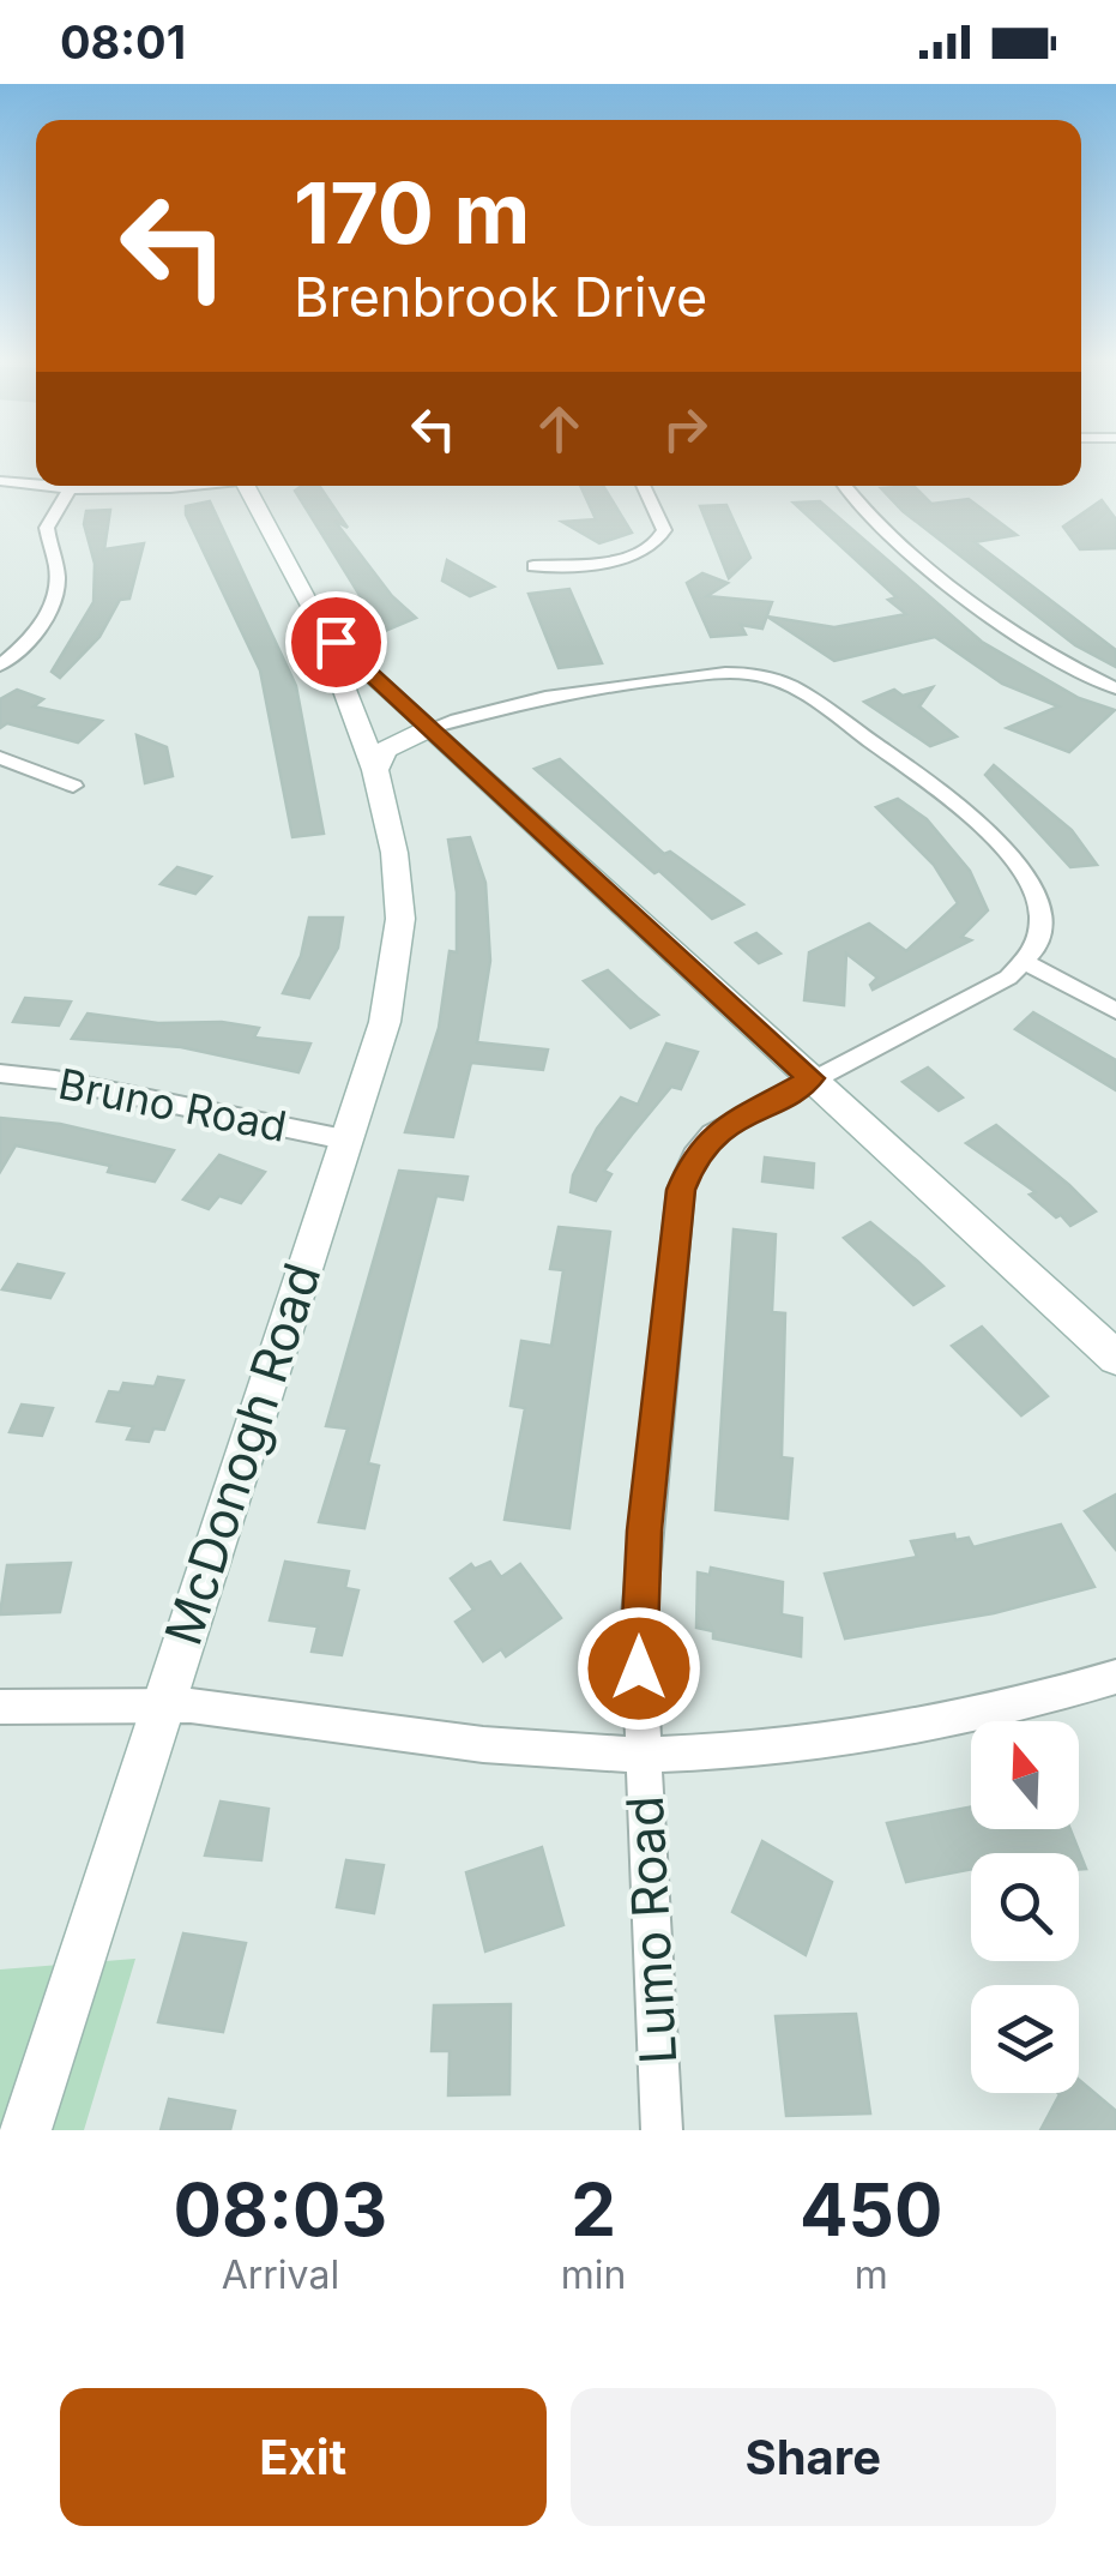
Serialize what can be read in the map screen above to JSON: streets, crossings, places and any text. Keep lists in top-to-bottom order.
{
  "streets": {
    "main road": ["McDonogh Road"],
    "street": ["Bruno Road", "Lumo Road"]
  },
  "crossings": [
    ["Bruno Road", "McDonogh Road"]
  ],
  "north": "top",
  "page": {
    "status": "08:01",
    "turn": ["170 m", "Brenbrook Drive"],
    "eta": [
      "08:03",
      "Arrival",
      "2",
      "min",
      "450",
      "m"
    ],
    "buttons": ["Exit", "Share"]
  }
}
